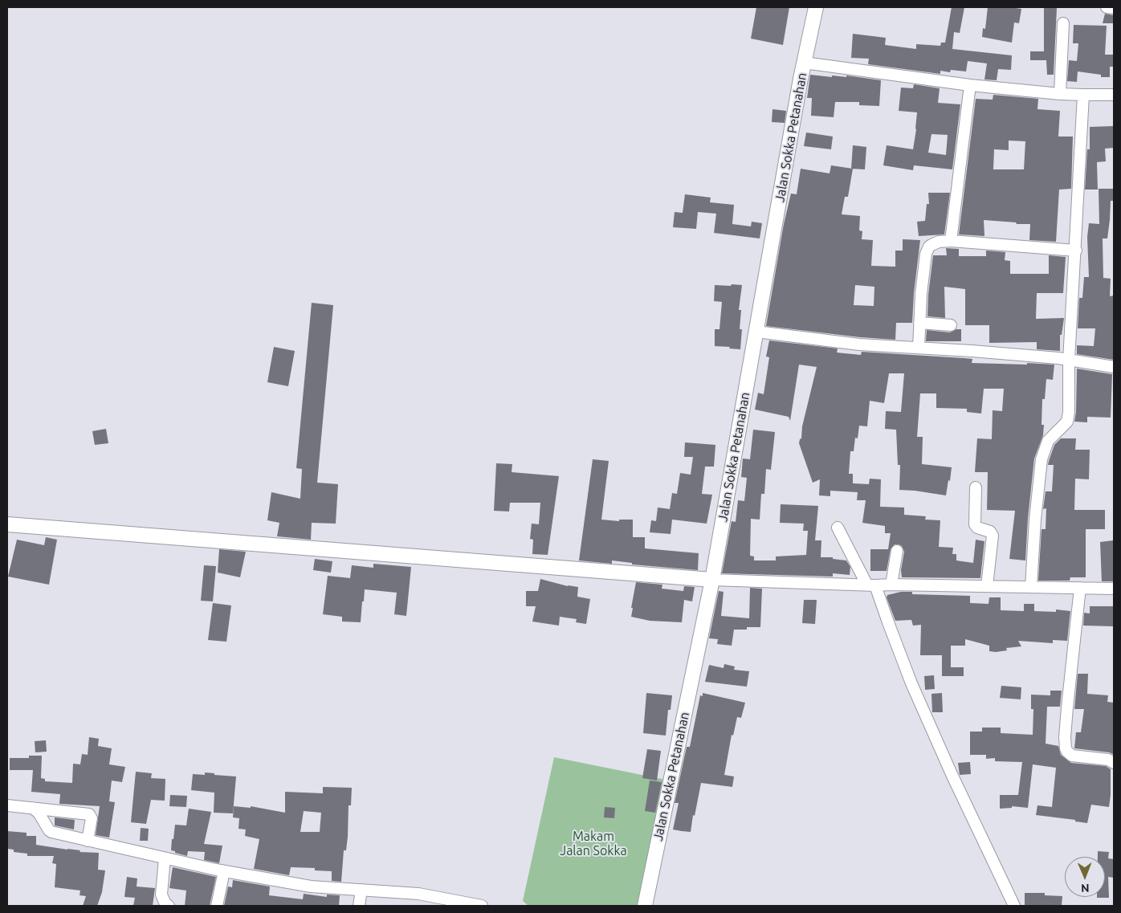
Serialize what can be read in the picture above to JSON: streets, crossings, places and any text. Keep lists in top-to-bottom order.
{
  "streets": {
    "street": ["Jalan Sokka Petanahan"]
  },
  "parks": ["Makam Jalan Sokka"],
  "north": "bottom"
}
